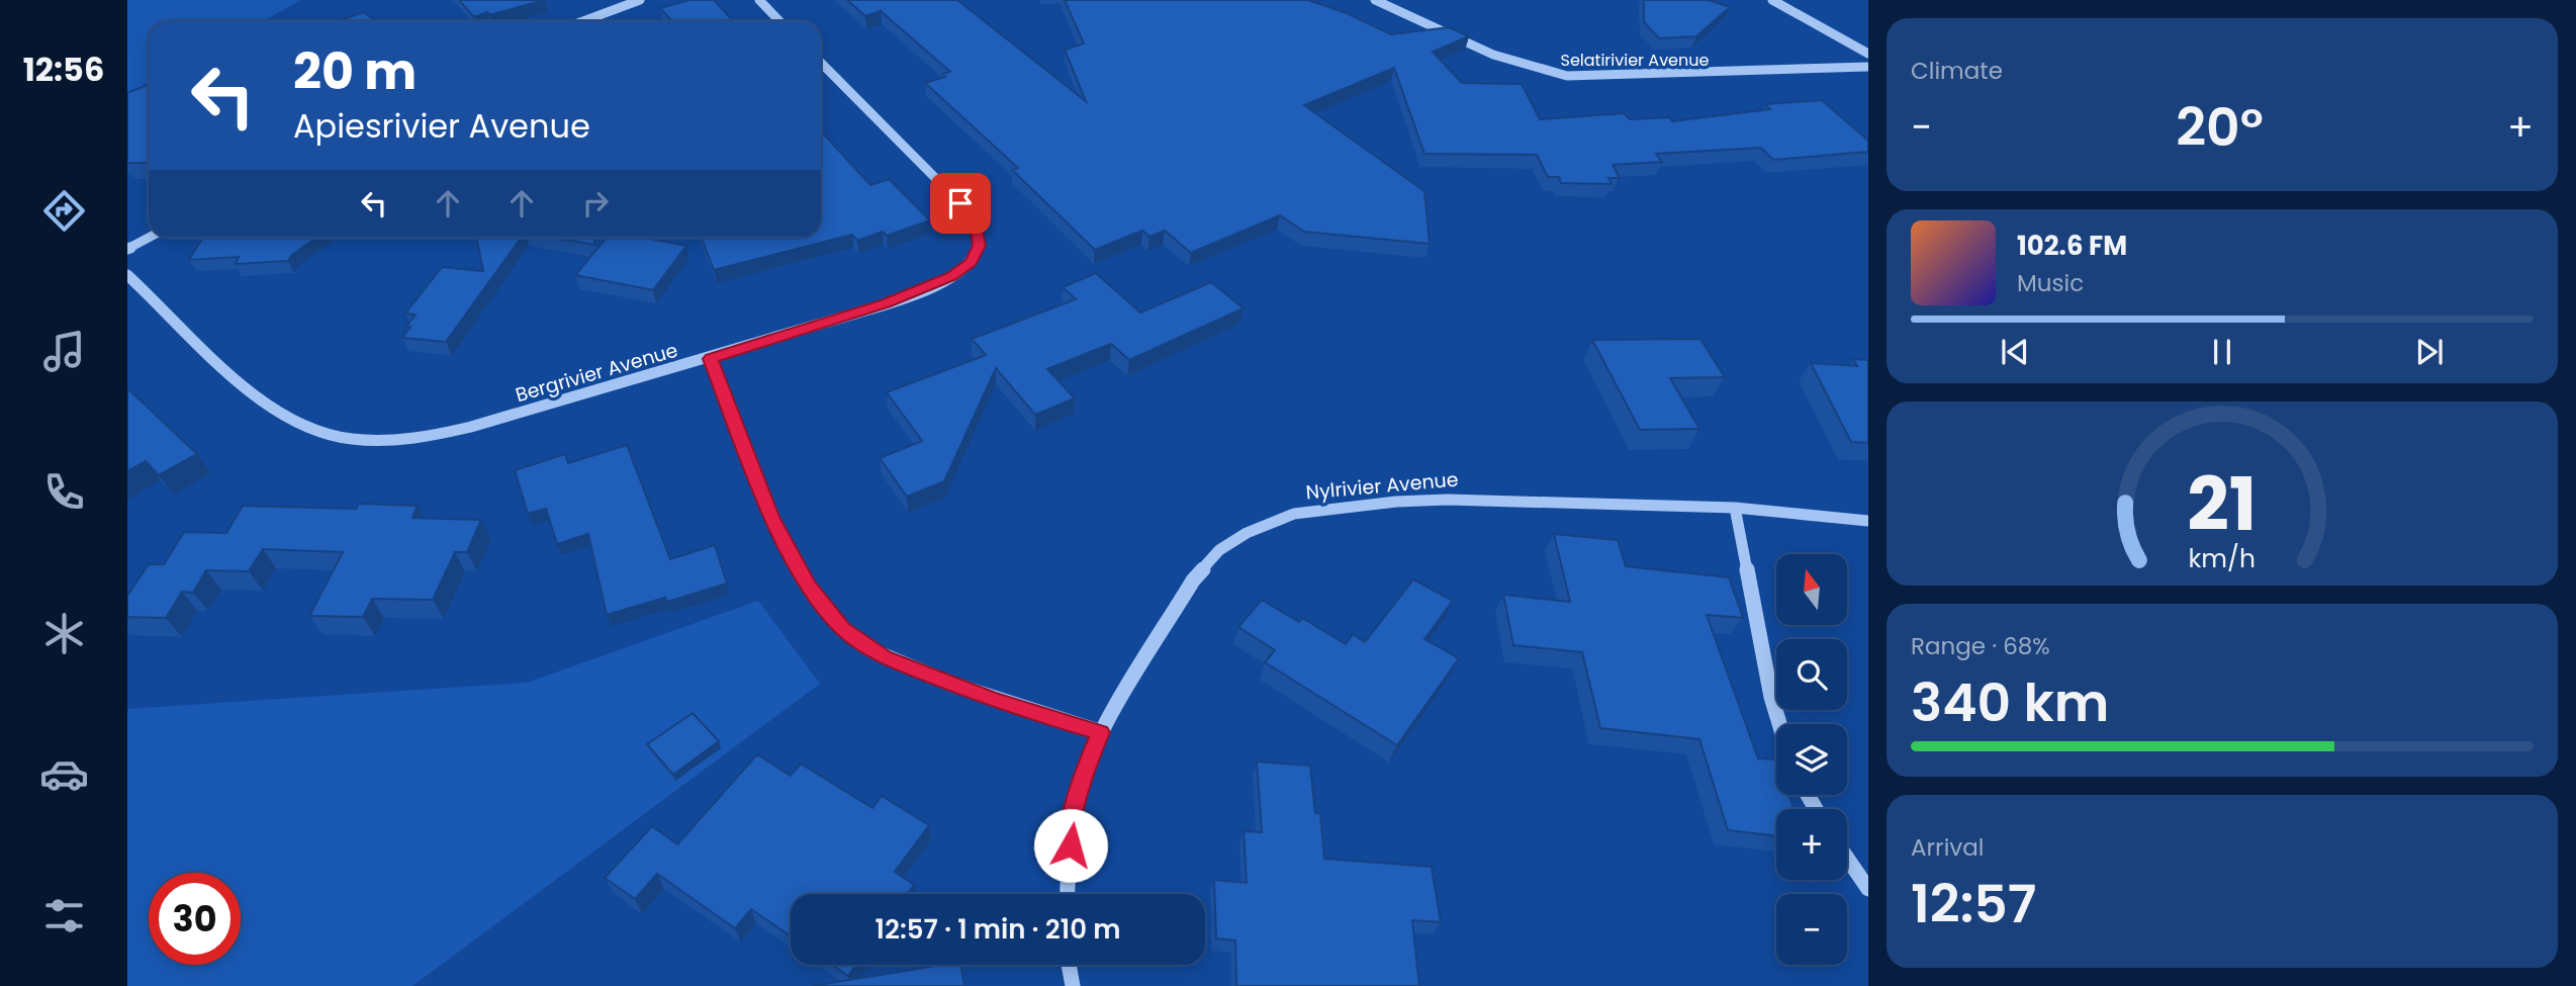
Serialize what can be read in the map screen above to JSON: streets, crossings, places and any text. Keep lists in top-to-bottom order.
{
  "streets": {
    "street": ["Selatirivier Avenue", "Bergrivier Avenue", "Nylrivier Avenue"]
  },
  "north": "top",
  "page": {
    "tabs": "12:56",
    "tile": [
      "Climate",
      ["Range · 68%", "340 km"],
      ["Arrival", "12:57"]
    ],
    "turn": ["20 m", "Apiesrivier Avenue"],
    "heat": ["−", "20°", "+"],
    "song": ["102.6 FM", "Music"],
    "map_buttons": ["+", "−"],
    "limit": "30",
    "trip": "12:57 · 1 min · 210 m",
    "gauge": ["21", "km/h"]
  }
}
